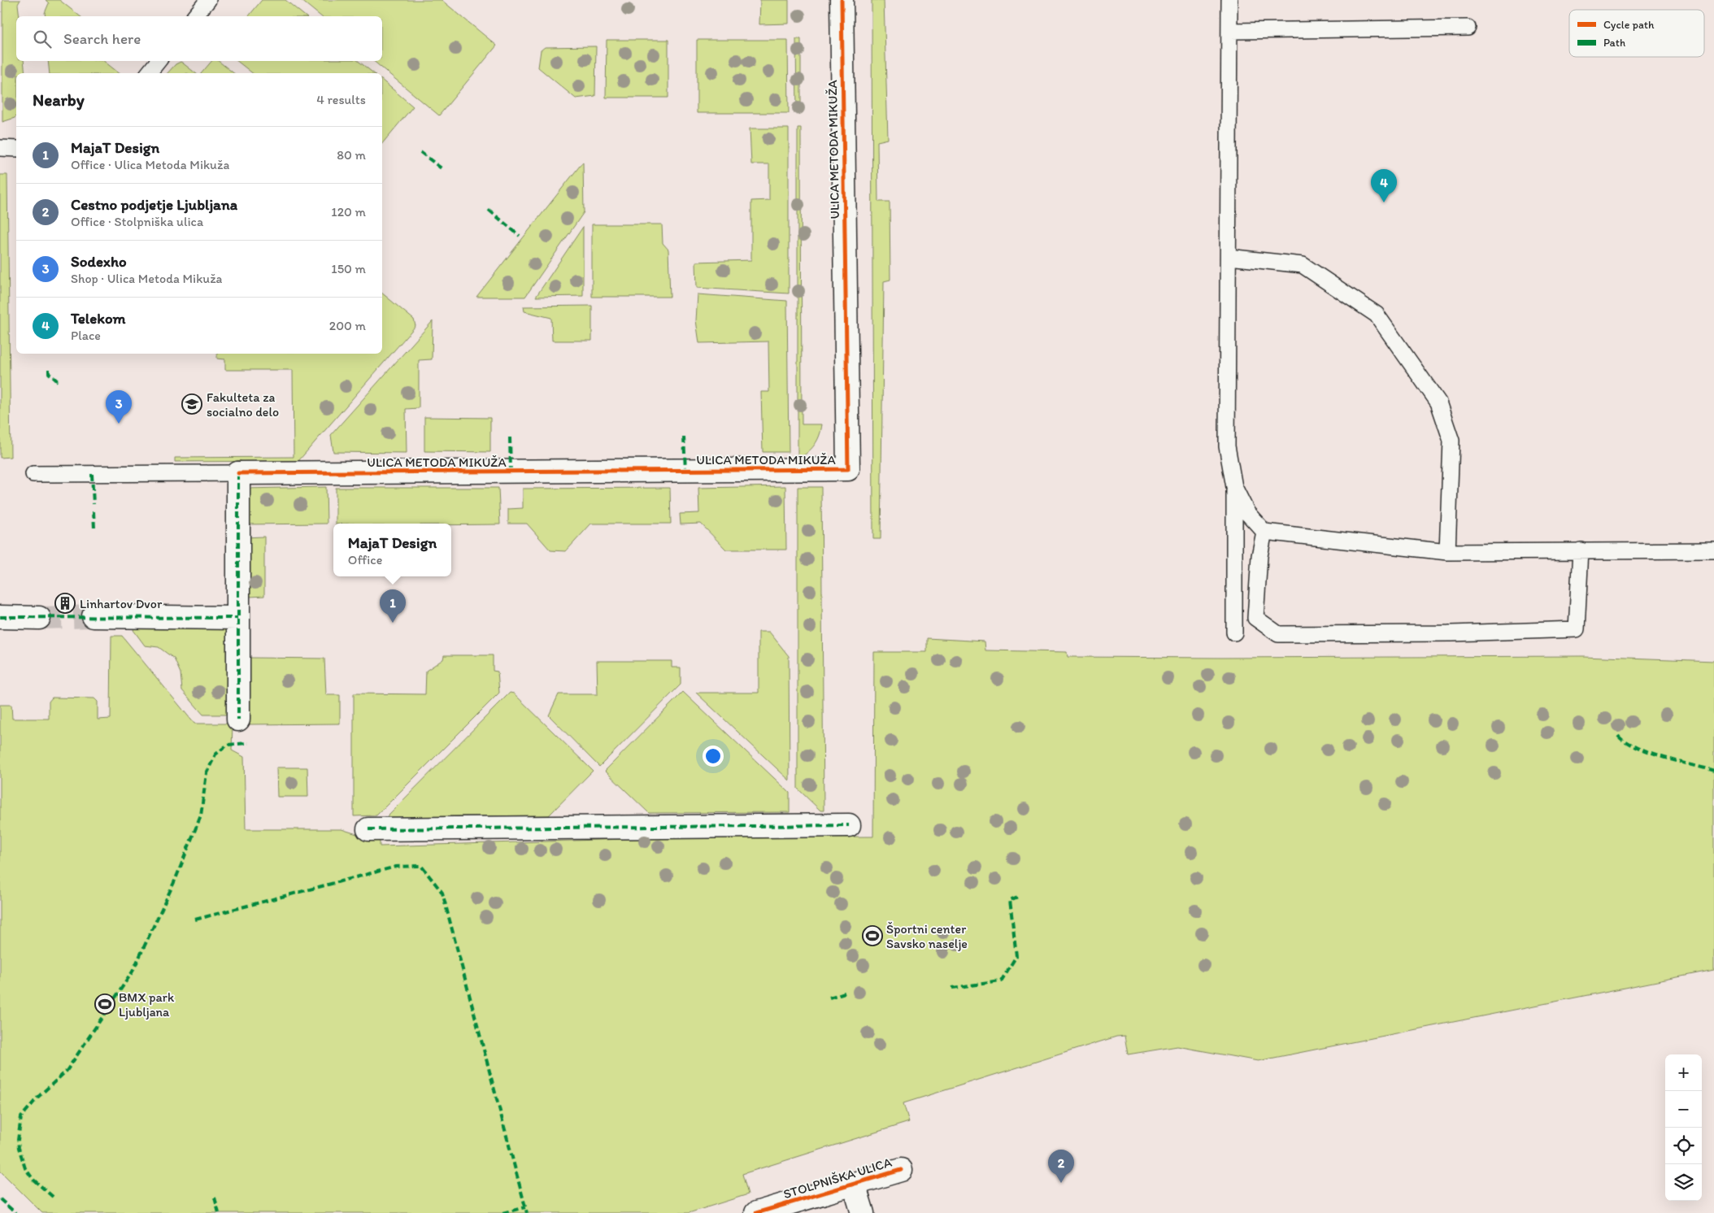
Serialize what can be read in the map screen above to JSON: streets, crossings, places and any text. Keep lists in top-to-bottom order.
{
  "streets": {
    "street": ["ULICA METODA MIKUŽA", "STOLPNIŠKA ULICA"]
  },
  "places": {
    "school or university": ["Fakulteta za socialno delo"],
    "building": ["Linhartov Dvor"],
    "sports": ["Športni center Savsko naselje", "BMX park Ljubljana"]
  },
  "legend": ["Cycle path", "Path"],
  "page": {
    "search": "Search here",
    "heading": ["Nearby", "4 results"],
    "list": [
      {
        "mark": "1",
        "name": "MajaT Design",
        "note": "Office · Ulica Metoda Mikuža",
        "value": "80 m"
      },
      {
        "mark": "2",
        "name": "Cestno podjetje Ljubljana",
        "note": "Office · Stolpniška ulica",
        "value": "120 m"
      },
      {
        "mark": "3",
        "name": "Sodexho",
        "note": "Shop · Ulica Metoda Mikuža",
        "value": "150 m"
      },
      {
        "mark": "4",
        "name": "Telekom",
        "note": "Place",
        "value": "200 m"
      }
    ],
    "pins": [
      "4",
      "3",
      "1",
      "2"
    ],
    "popup": ["MajaT Design", "Office"],
    "map_buttons": ["+", "−"]
  }
}
